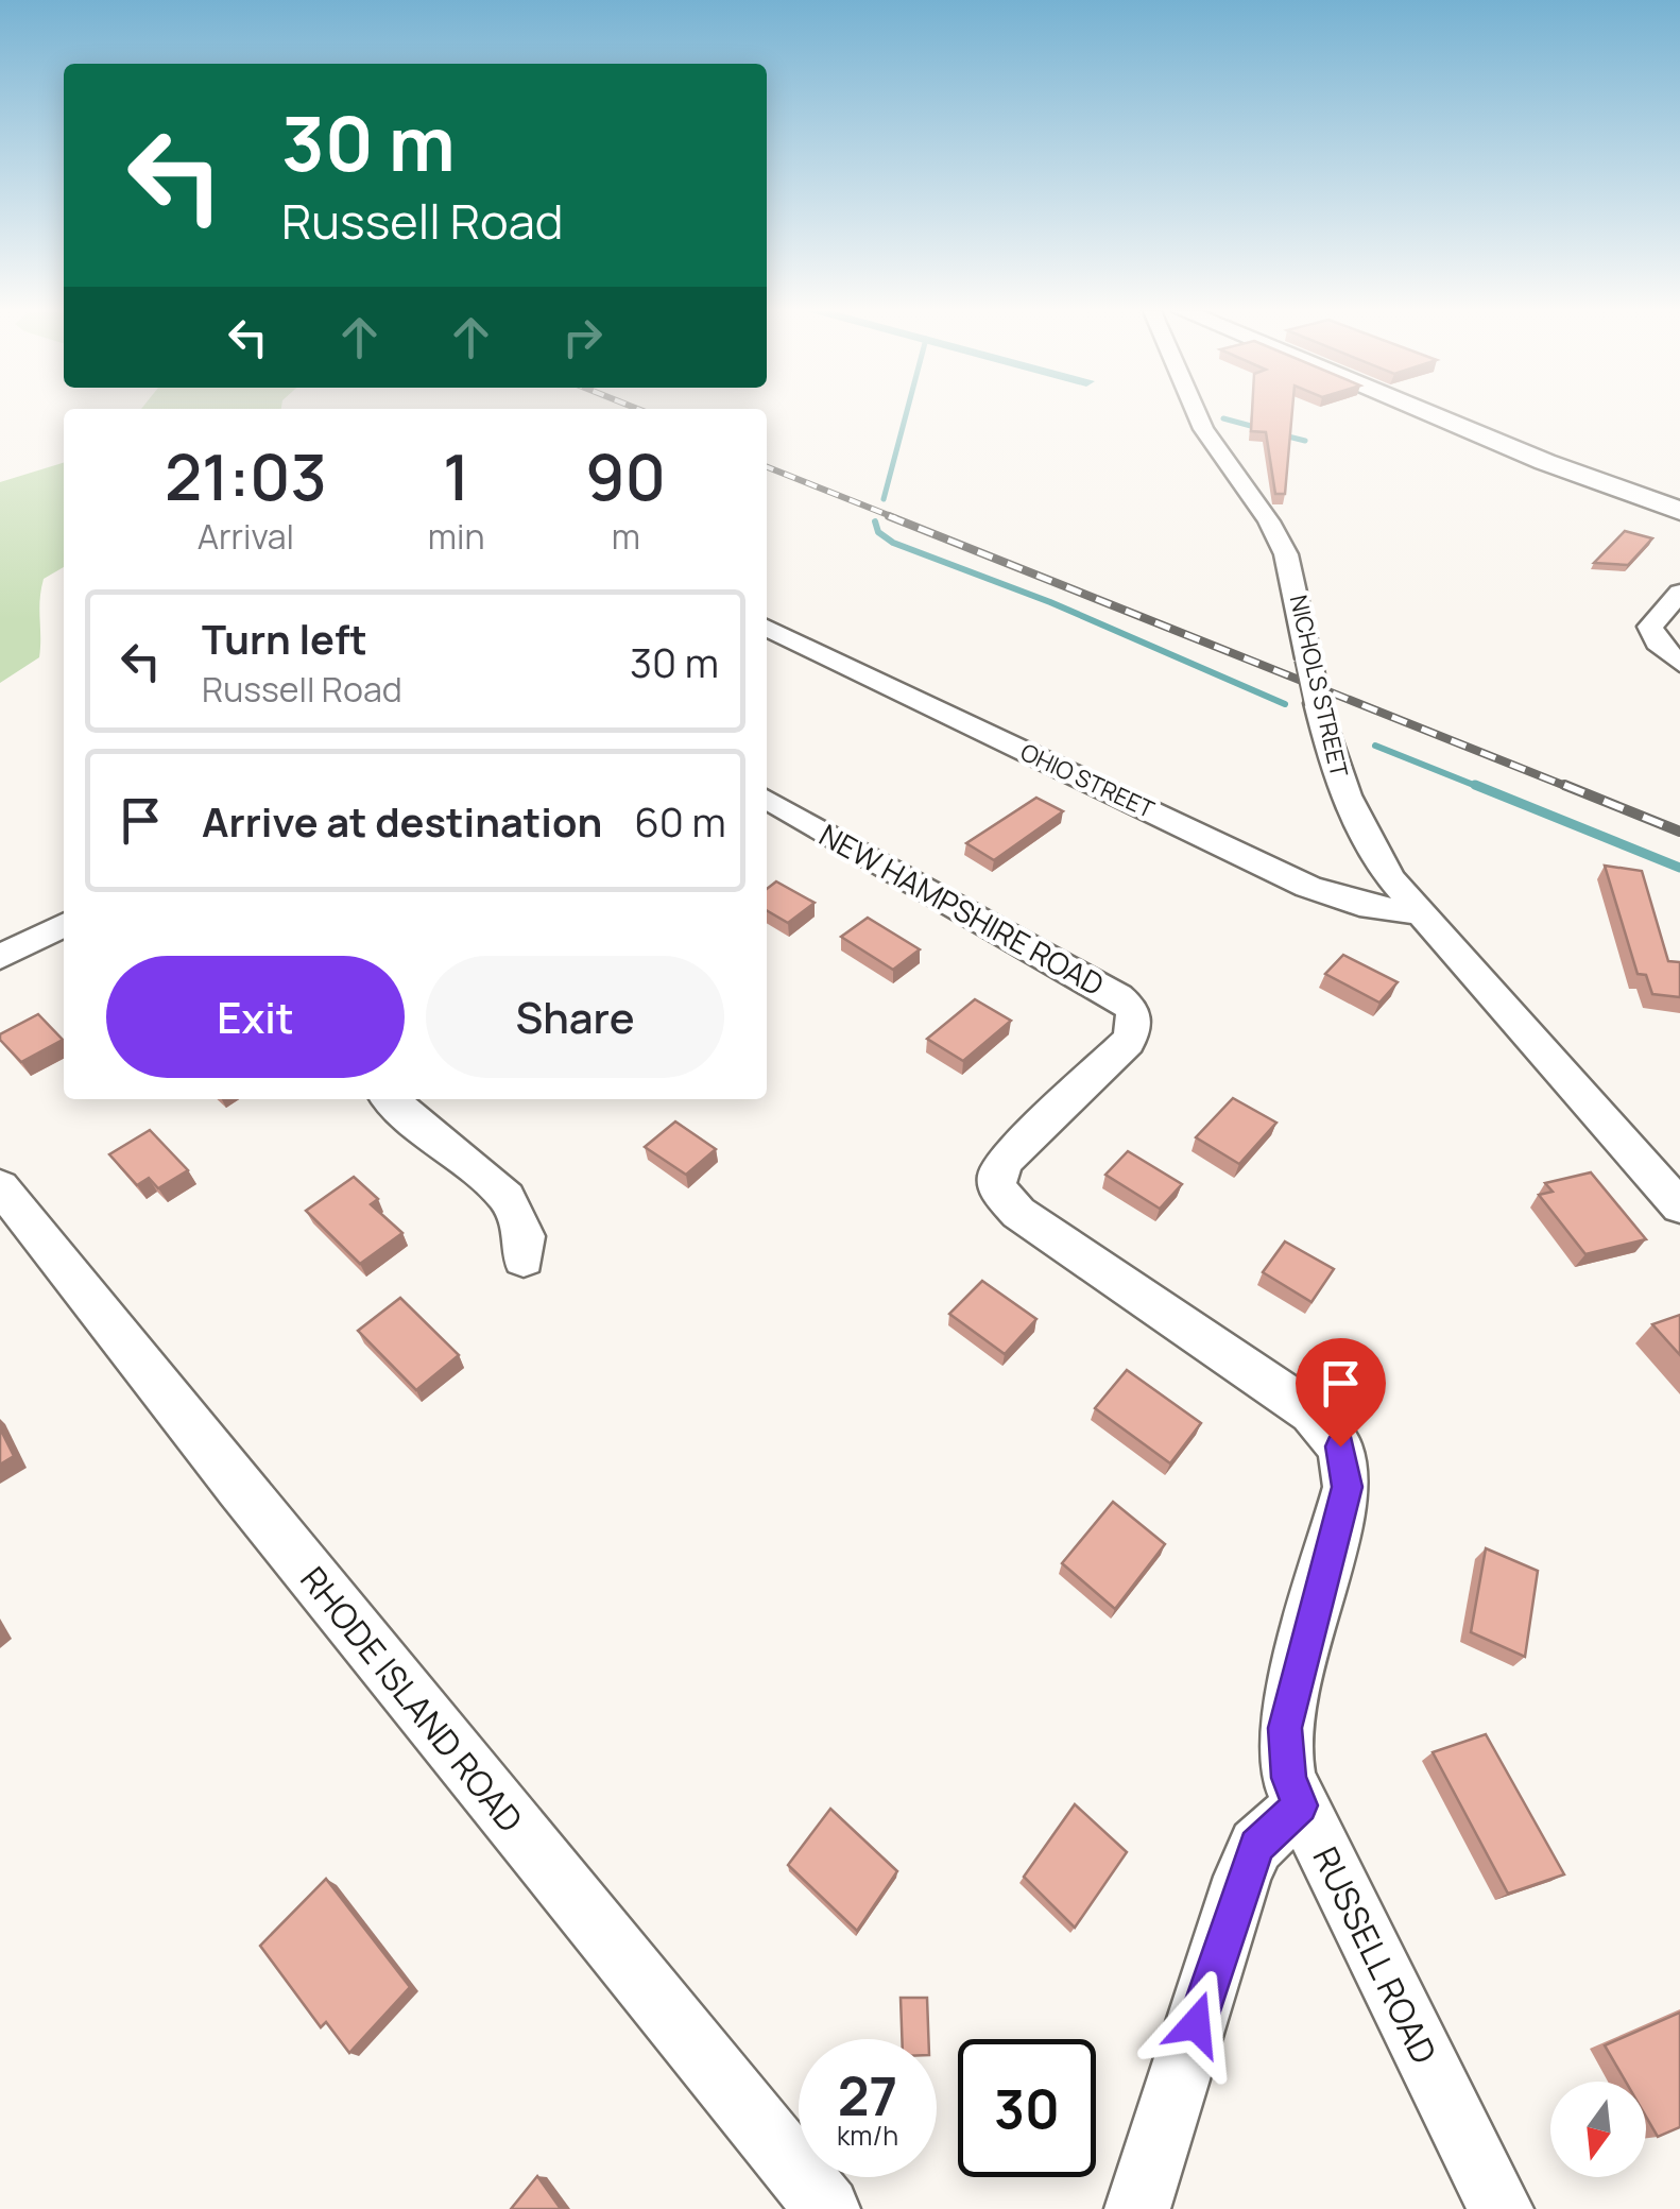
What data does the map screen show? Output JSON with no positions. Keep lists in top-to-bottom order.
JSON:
{
  "streets": {
    "street": [
      "NICHOLS STREET",
      "OHIO STREET",
      "NEW HAMPSHIRE ROAD",
      "RHODE ISLAND ROAD",
      "RUSSELL ROAD"
    ]
  },
  "crossings": [
    ["NICHOLS STREET", "OHIO STREET"],
    ["NEW HAMPSHIRE ROAD", "RUSSELL ROAD"]
  ],
  "north": "bottom",
  "page": {
    "turn": ["30 m", "Russell Road"],
    "eta": [
      "21:03",
      "Arrival",
      "1",
      "min",
      "90",
      "m"
    ],
    "list": [
      {
        "name": "Turn left",
        "note": "Russell Road",
        "value": "30 m"
      },
      {
        "name": "Arrive at destination",
        "value": "60 m"
      }
    ],
    "buttons": ["Exit", "Share"],
    "speed": "27 km/h",
    "limit": "30"
  }
}
